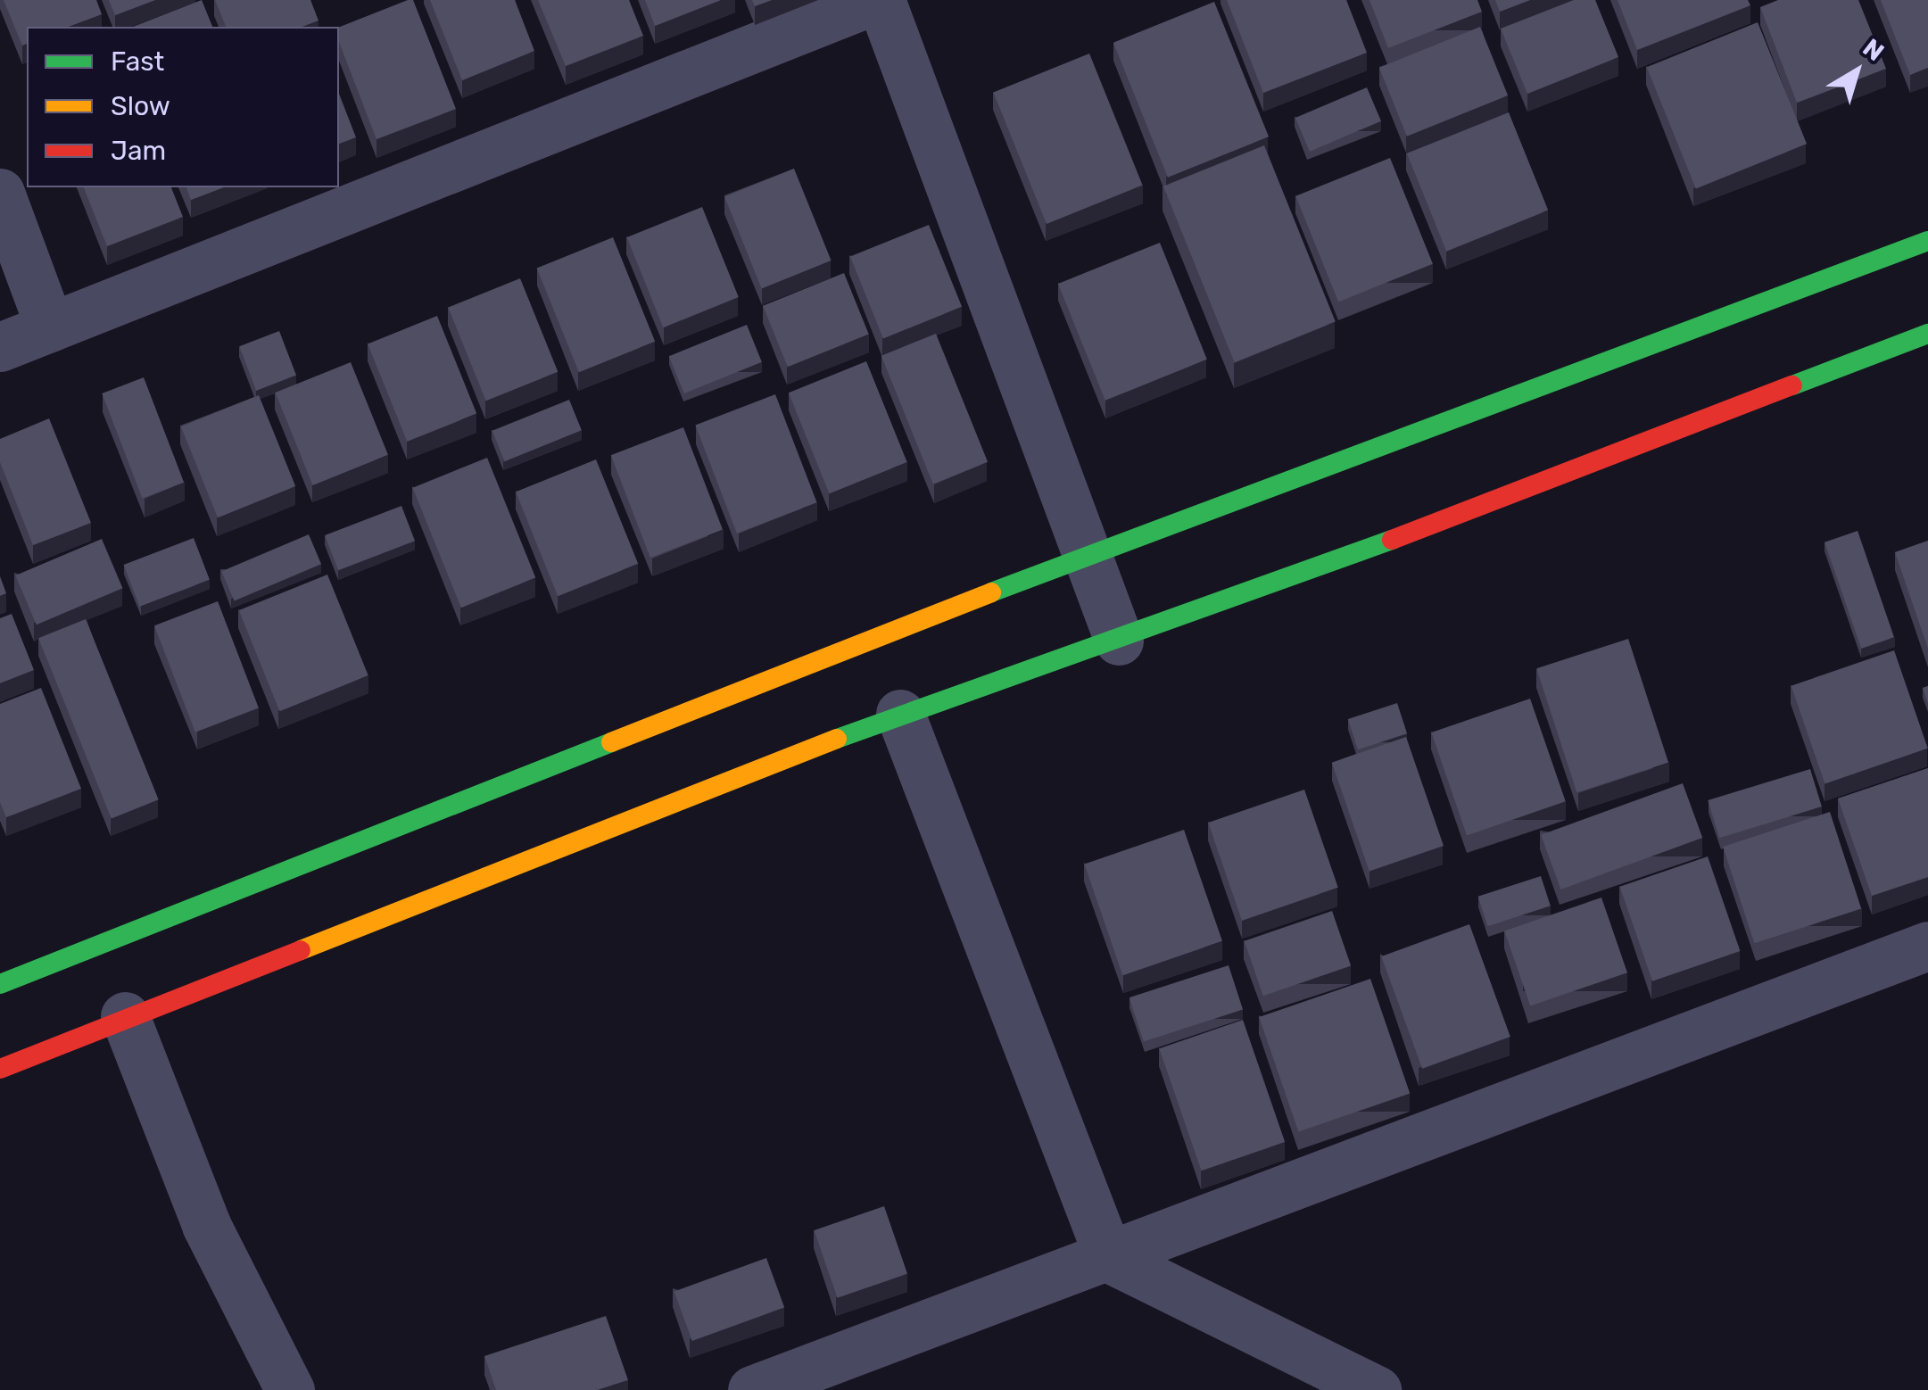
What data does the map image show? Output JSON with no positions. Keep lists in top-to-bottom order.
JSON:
{
  "legend": ["Fast", "Slow", "Jam"],
  "north": "top right"
}
